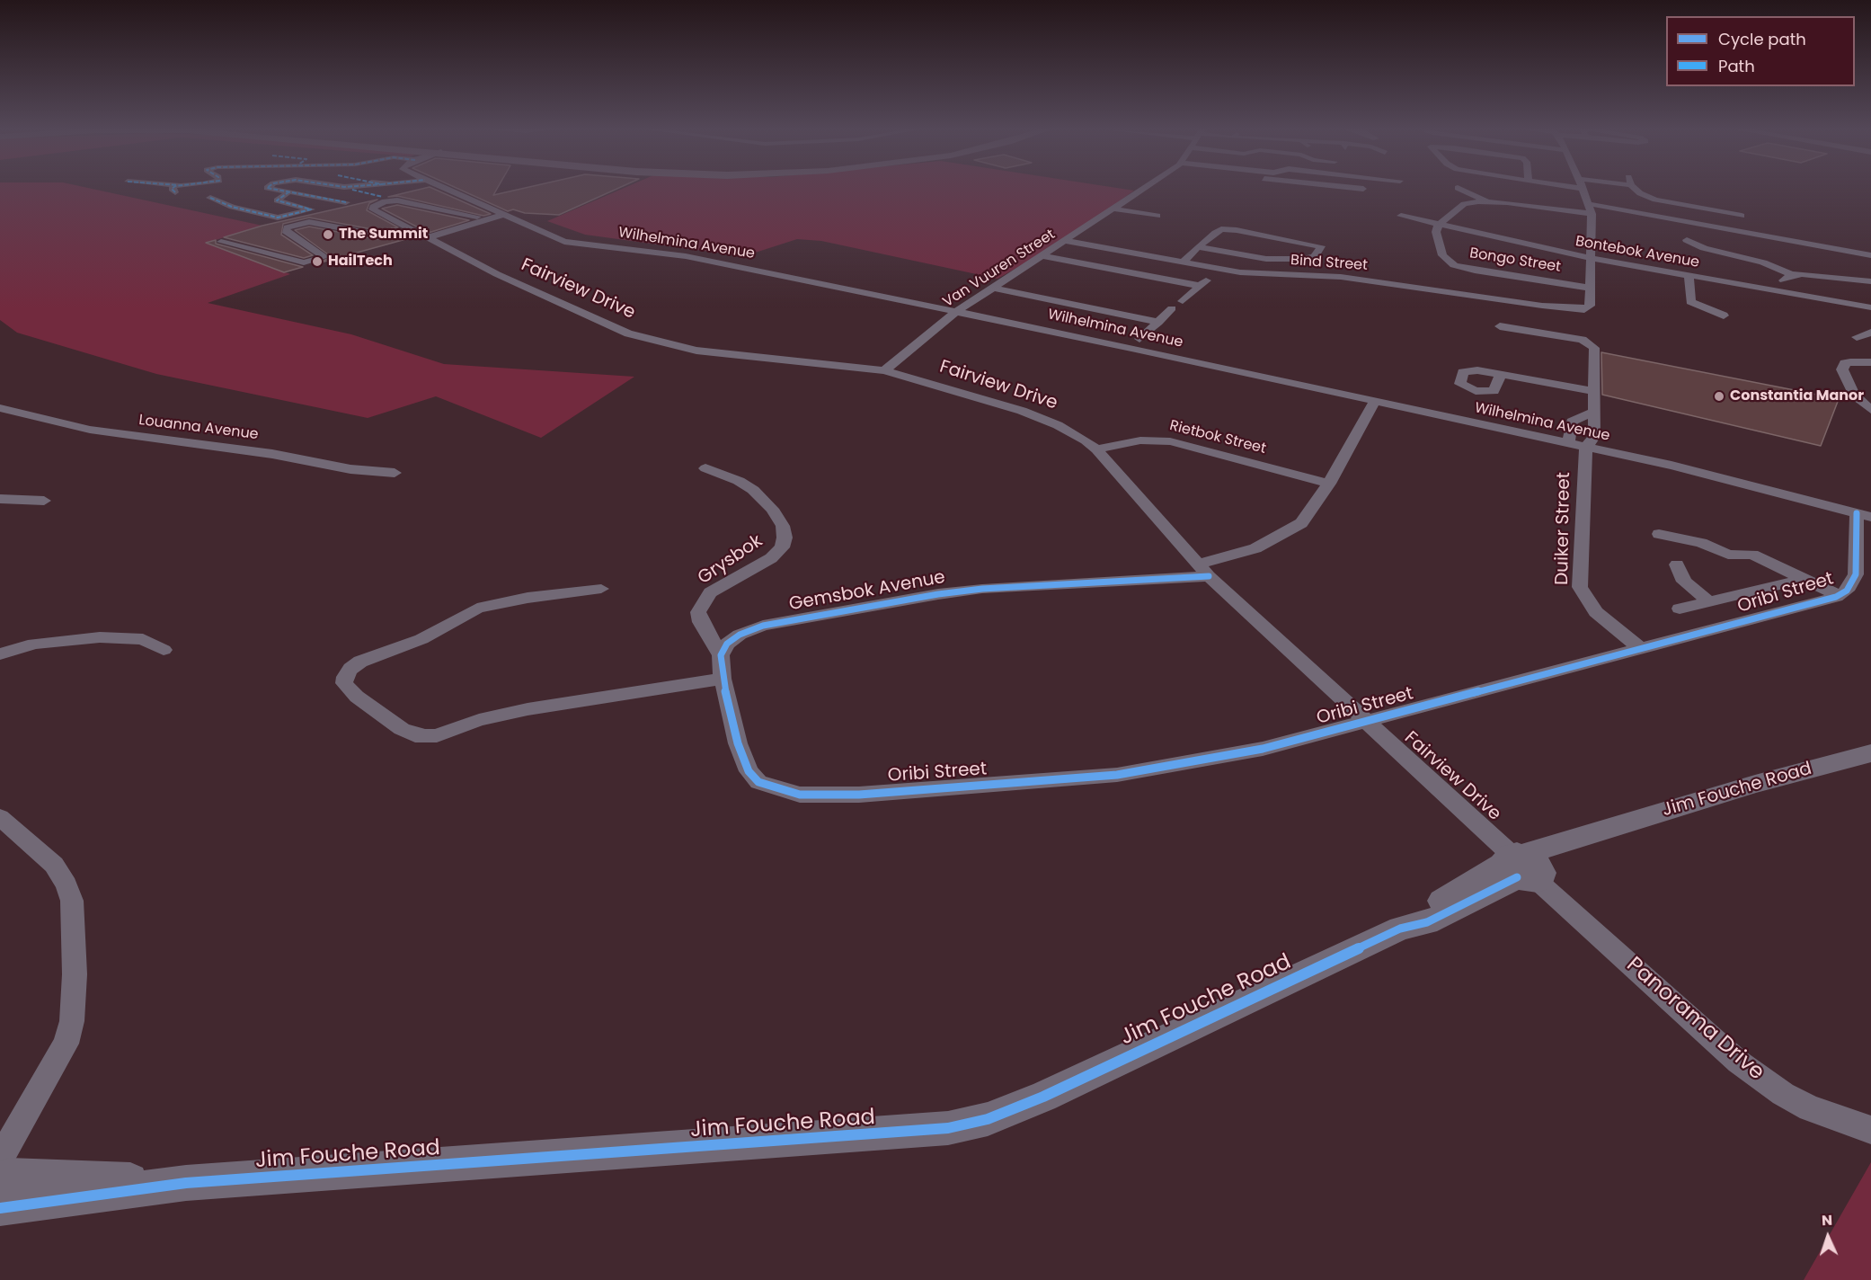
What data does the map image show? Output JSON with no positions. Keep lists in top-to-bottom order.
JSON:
{
  "streets": {
    "street": [
      "Wilhelmina Avenue",
      "Bontebok Avenue",
      "Bongo Street",
      "Bind Street",
      "Van Vuuren Street",
      "Fairview Drive",
      "Louanna Avenue",
      "Rietbok Street",
      "Duiker Street",
      "Grysbok",
      "Gemsbok Avenue",
      "Oribi Street",
      "Jim Fouche Road",
      "Panorama Drive"
    ]
  },
  "crossings": [
    ["Wilhelmina Avenue", "Van Vuuren Street"],
    ["Wilhelmina Avenue", "Duiker Street"],
    ["Wilhelmina Avenue", "Gemsbok Avenue"],
    ["Wilhelmina Avenue", "Oribi Street"],
    ["Bontebok Avenue", "Bongo Street"],
    ["Bongo Street", "Bind Street"],
    ["Bind Street", "Van Vuuren Street"],
    ["Van Vuuren Street", "Fairview Drive"],
    ["Fairview Drive", "Rietbok Street"],
    ["Fairview Drive", "Gemsbok Avenue"],
    ["Fairview Drive", "Oribi Street"],
    ["Fairview Drive", "Jim Fouche Road"],
    ["Fairview Drive", "Panorama Drive"],
    ["Rietbok Street", "Gemsbok Avenue"],
    ["Duiker Street", "Oribi Street"],
    ["Grysbok", "Gemsbok Avenue"],
    ["Jim Fouche Road", "Panorama Drive"]
  ],
  "places": ["The Summit", "HailTech", "Constantia Manor"],
  "legend": ["Cycle path", "Path"],
  "north": "top"
}
